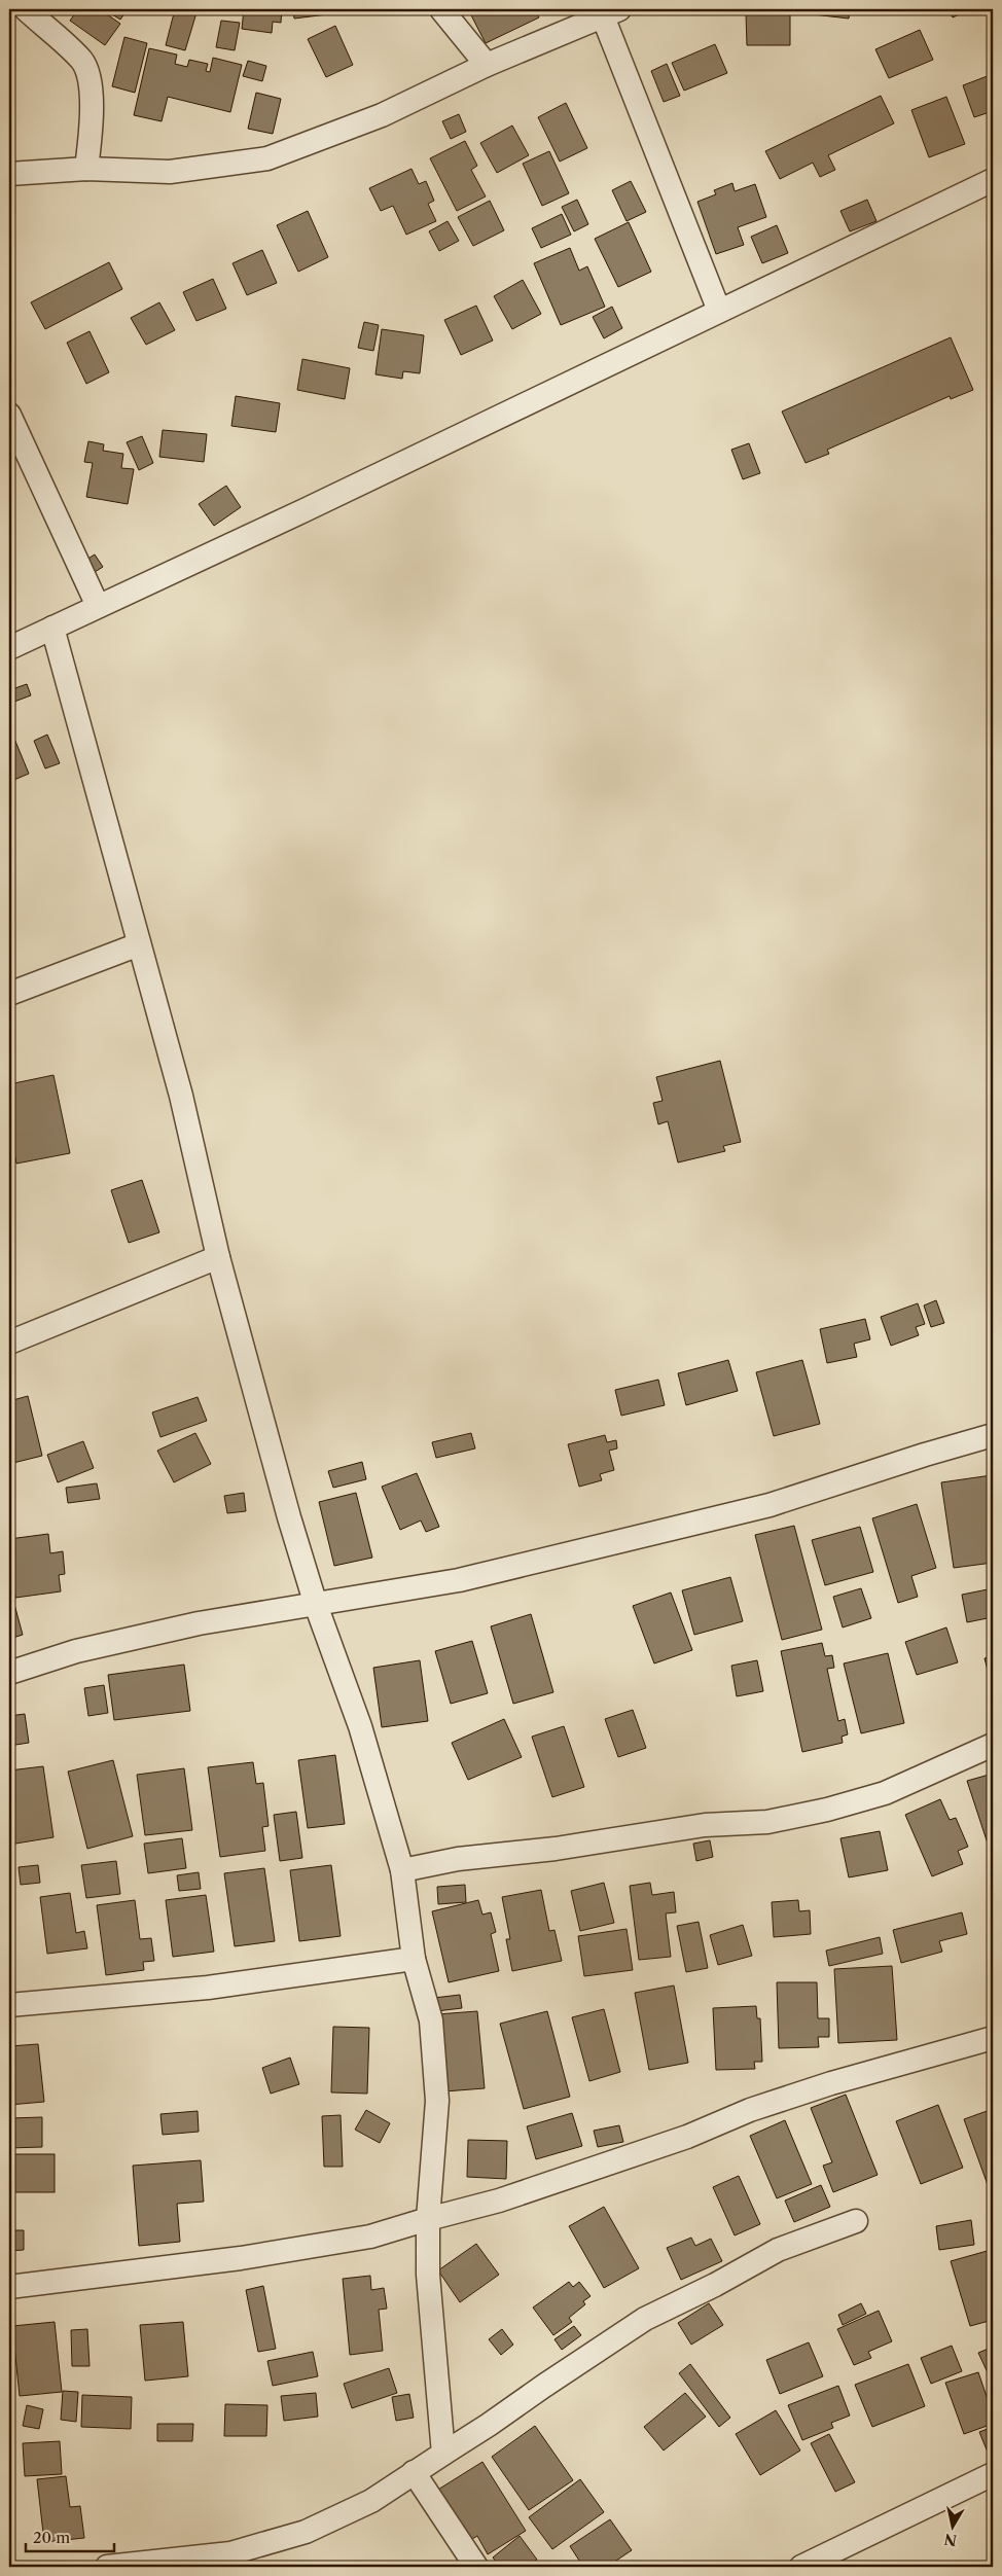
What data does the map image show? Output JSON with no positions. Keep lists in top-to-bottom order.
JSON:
{
  "scale_bar": "20 m",
  "north": "bottom"
}
